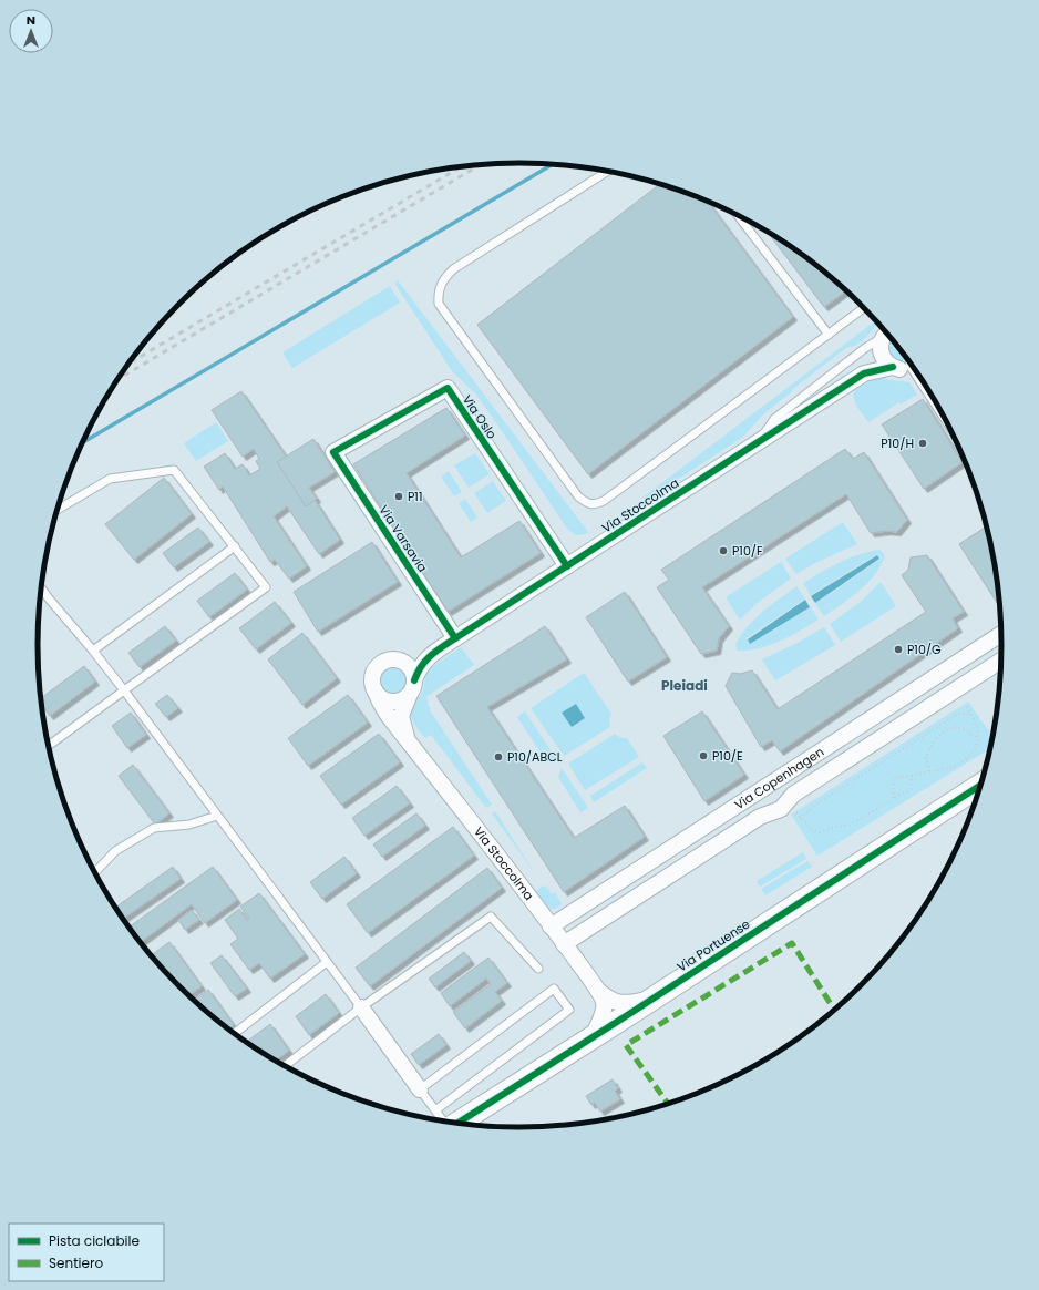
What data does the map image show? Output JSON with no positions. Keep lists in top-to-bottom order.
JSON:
{
  "streets": {
    "street": [
      "Via Oslo",
      "Via Stoccolma",
      "Via Varsavia",
      "Via Copenhagen",
      "Via Portuense"
    ]
  },
  "crossings": [
    ["Via Oslo", "Via Stoccolma"],
    ["Via Oslo", "Via Varsavia"],
    ["Via Stoccolma", "Via Varsavia"],
    ["Via Stoccolma", "Via Copenhagen"],
    ["Via Stoccolma", "Via Portuense"]
  ],
  "districts": ["Pleiadi"],
  "places": [
    "P10/H",
    "P11",
    "P10/F",
    "P10/G",
    "P10/E",
    "P10/ABCL"
  ],
  "legend": ["Pista ciclabile", "Sentiero"],
  "north": "top"
}
